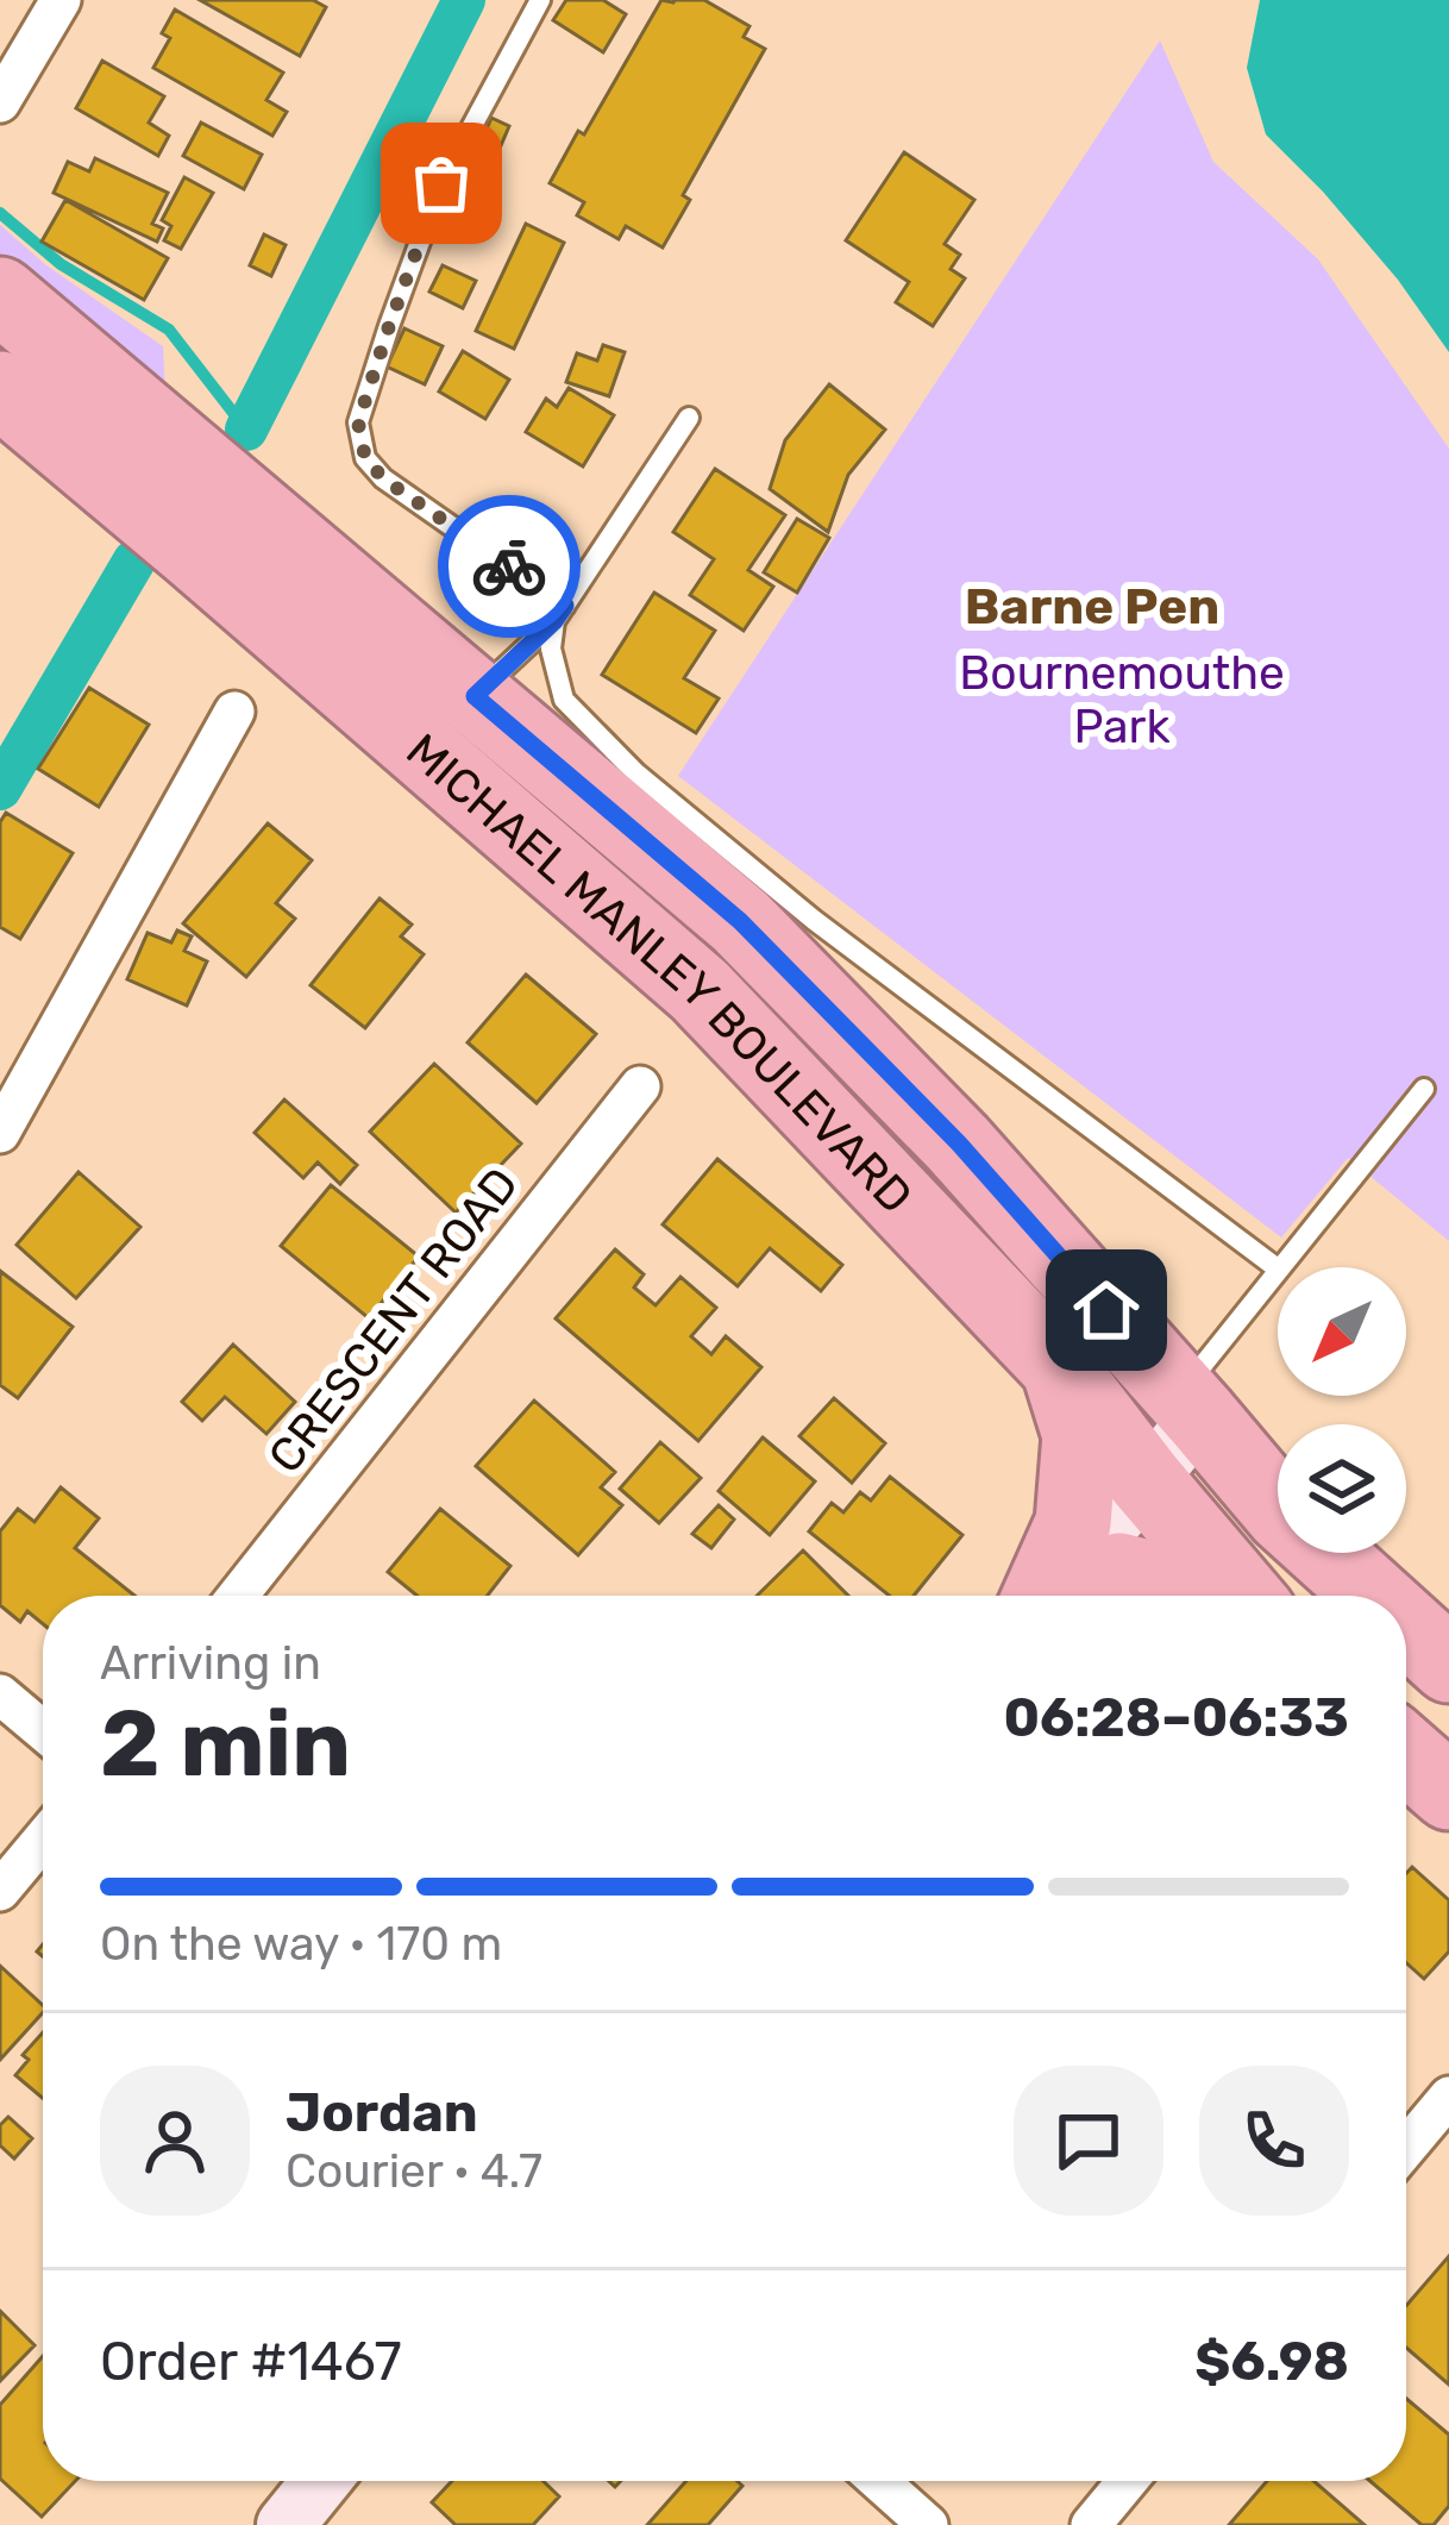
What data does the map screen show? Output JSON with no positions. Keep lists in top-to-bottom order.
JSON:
{
  "streets": {
    "highway": ["MICHAEL MANLEY BOULEVARD"],
    "street": ["CRESCENT ROAD"]
  },
  "districts": ["Barne Pen"],
  "parks": ["Bournemouthe Park"],
  "north": "bottom left",
  "page": {
    "heading": ["2 min", "Arriving in", "06:28–06:33"],
    "panel": [
      "Jordan",
      "Courier · 4.7",
      "Order #1467",
      "$6.98"
    ],
    "bar": "On the way · 170 m"
  }
}
